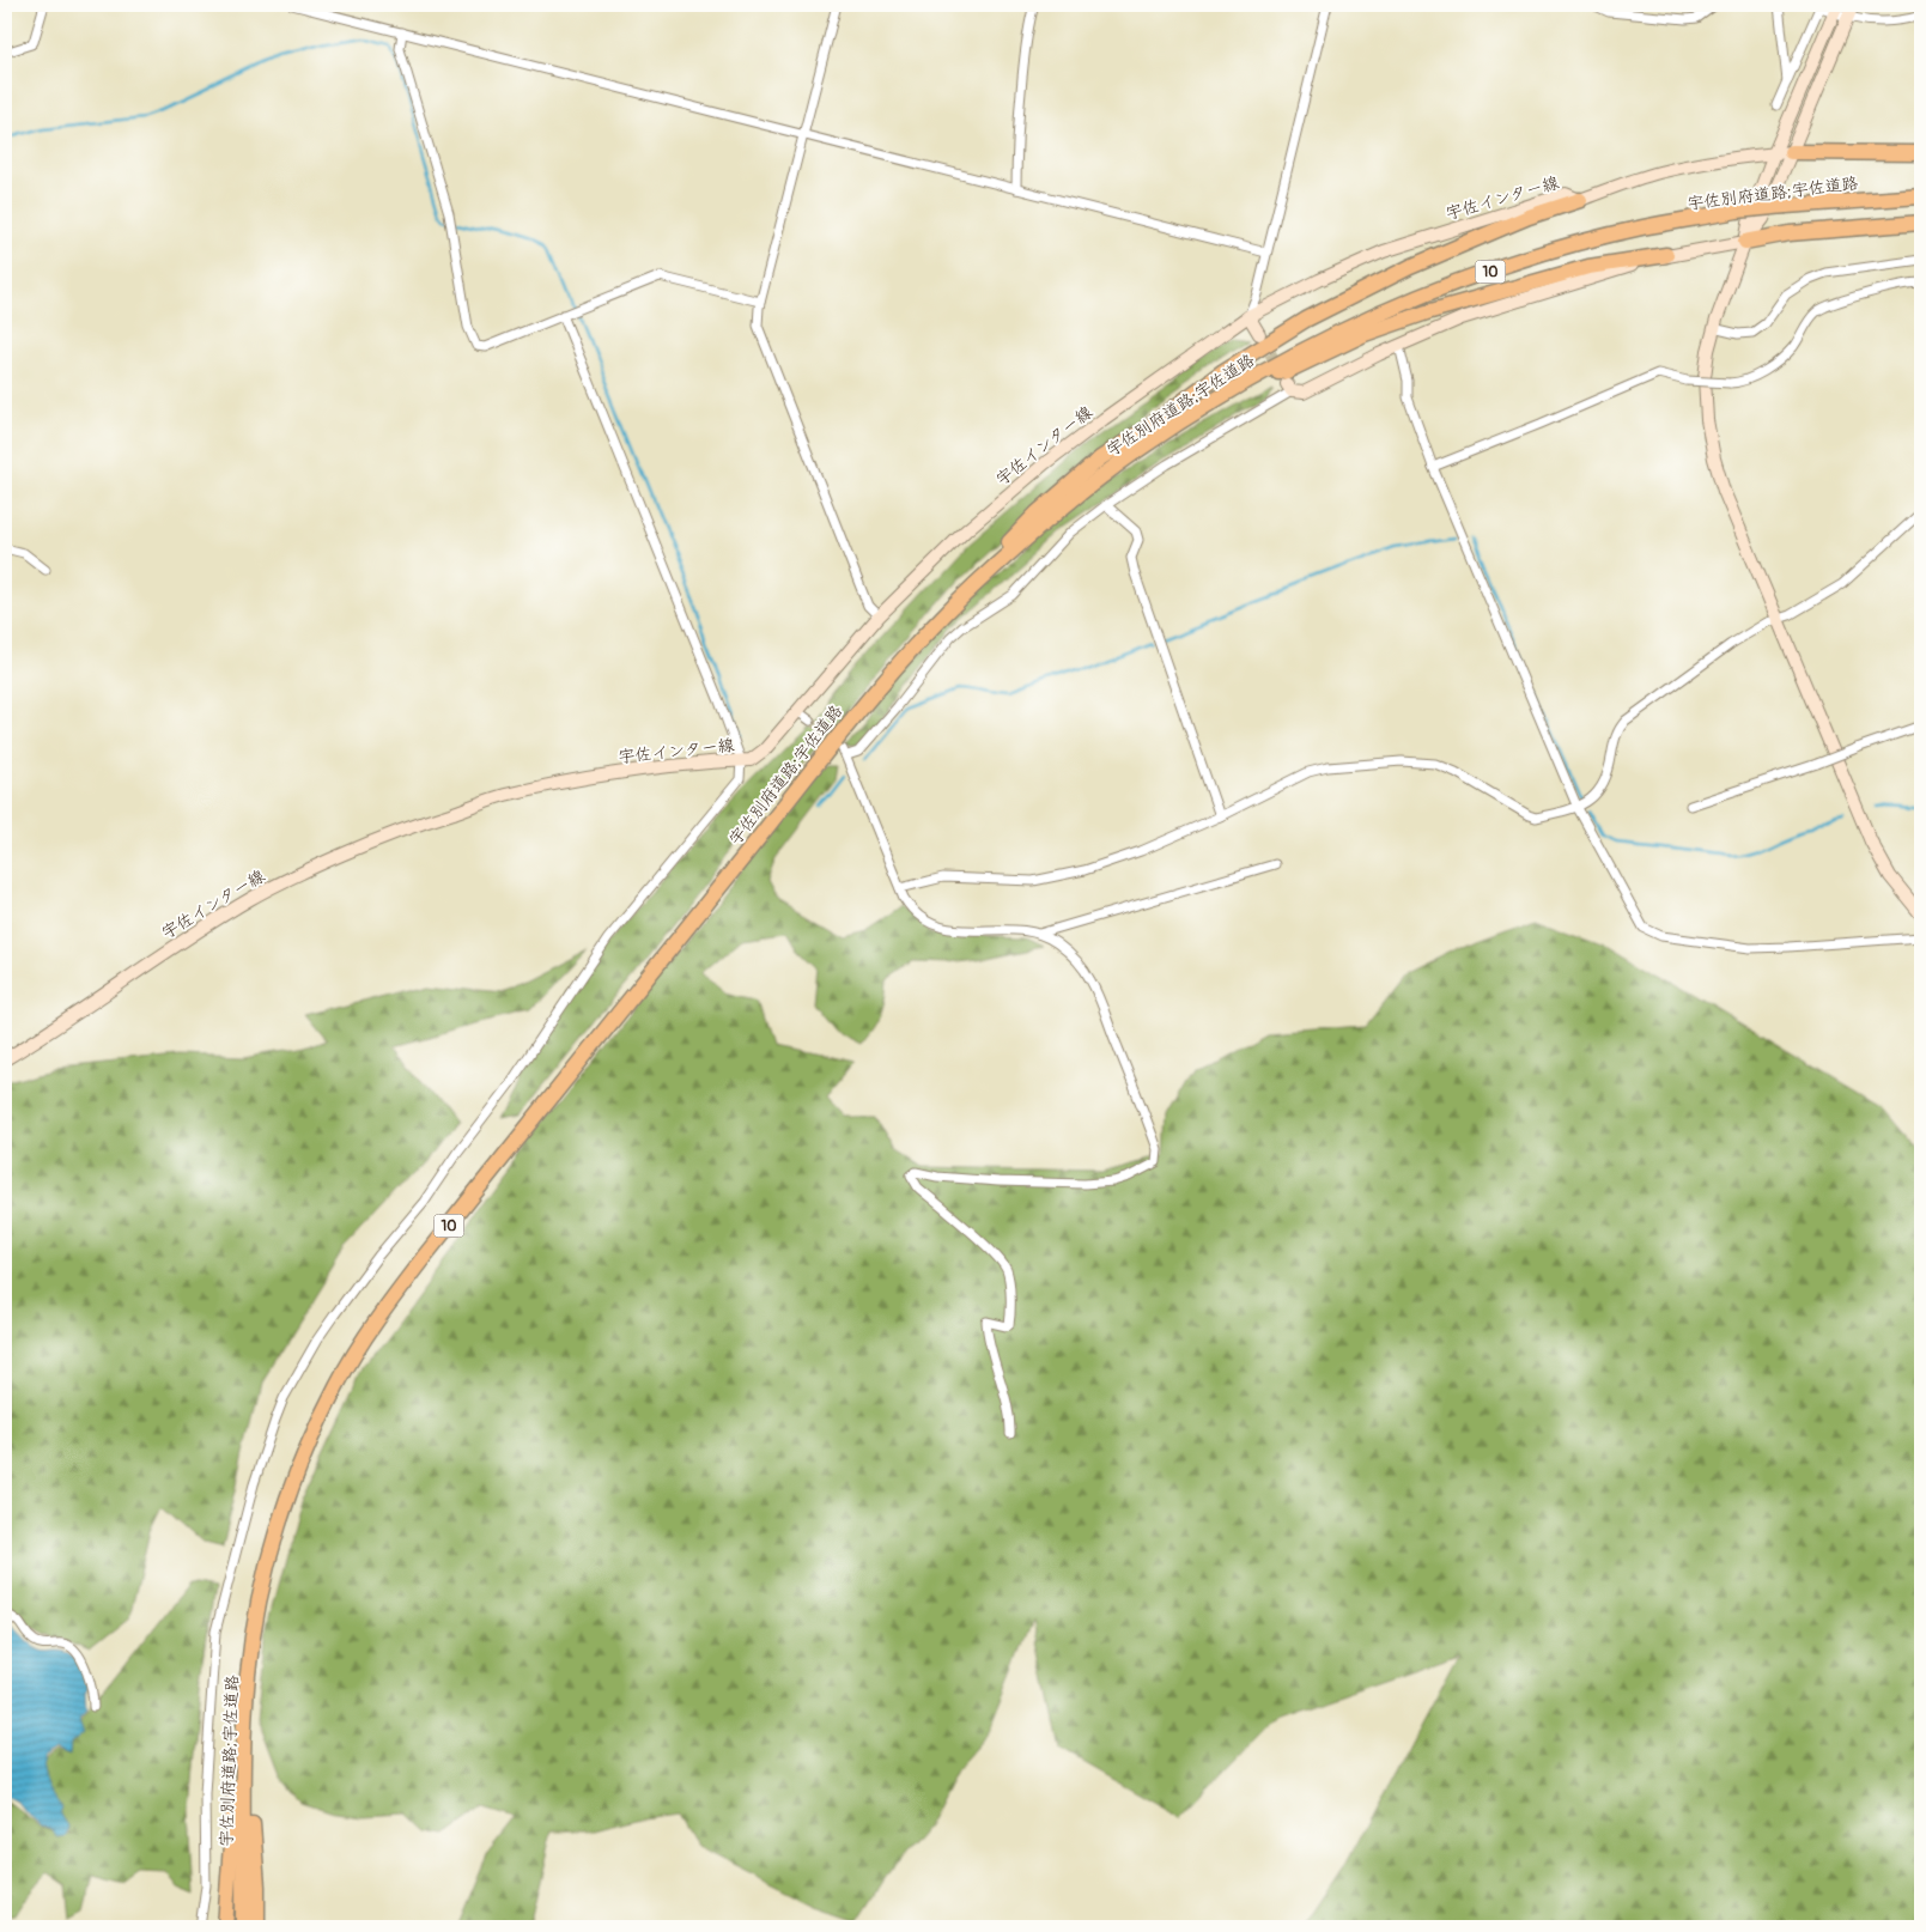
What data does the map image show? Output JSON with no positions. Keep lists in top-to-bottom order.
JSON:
{
  "streets": {
    "highway": ["宇佐別府道路;宇佐道路", "10"],
    "main road": ["宇佐インター線"]
  }
}
